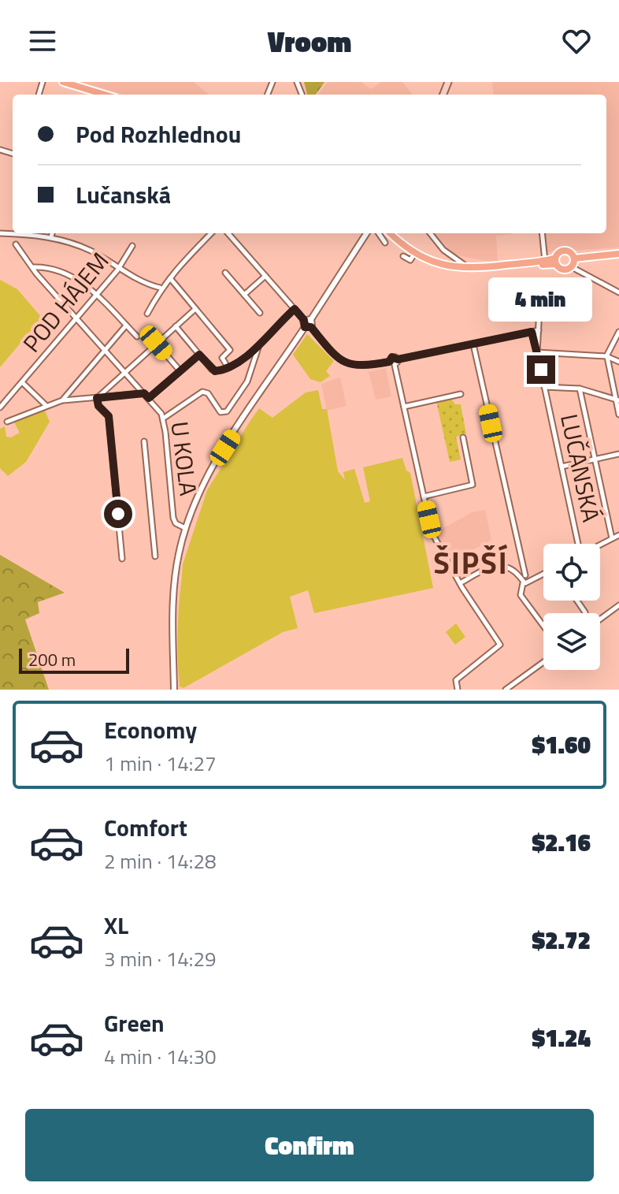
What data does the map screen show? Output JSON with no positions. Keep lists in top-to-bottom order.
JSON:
{
  "streets": {
    "street": ["POD HÁJEM", "U KOLA", "LUČANSKÁ"]
  },
  "crossings": [
    ["POD HÁJEM", "U KOLA"]
  ],
  "districts": ["ŠIPŠÍ"],
  "scale_bar": "200 m",
  "page": {
    "header": "Vroom",
    "banner": ["Pod Rozhlednou", "Lučanská"],
    "bubble": "4 min",
    "scale": "200 m",
    "list": [
      {
        "name": "Economy",
        "note": "1 min · 14:27",
        "value": "$1.60"
      },
      {
        "name": "Comfort",
        "note": "2 min · 14:28",
        "value": "$2.16"
      },
      {
        "name": "XL",
        "note": "3 min · 14:29",
        "value": "$2.72"
      },
      {
        "name": "Green",
        "note": "4 min · 14:30",
        "value": "$1.24"
      }
    ],
    "buttons": "Confirm"
  }
}
